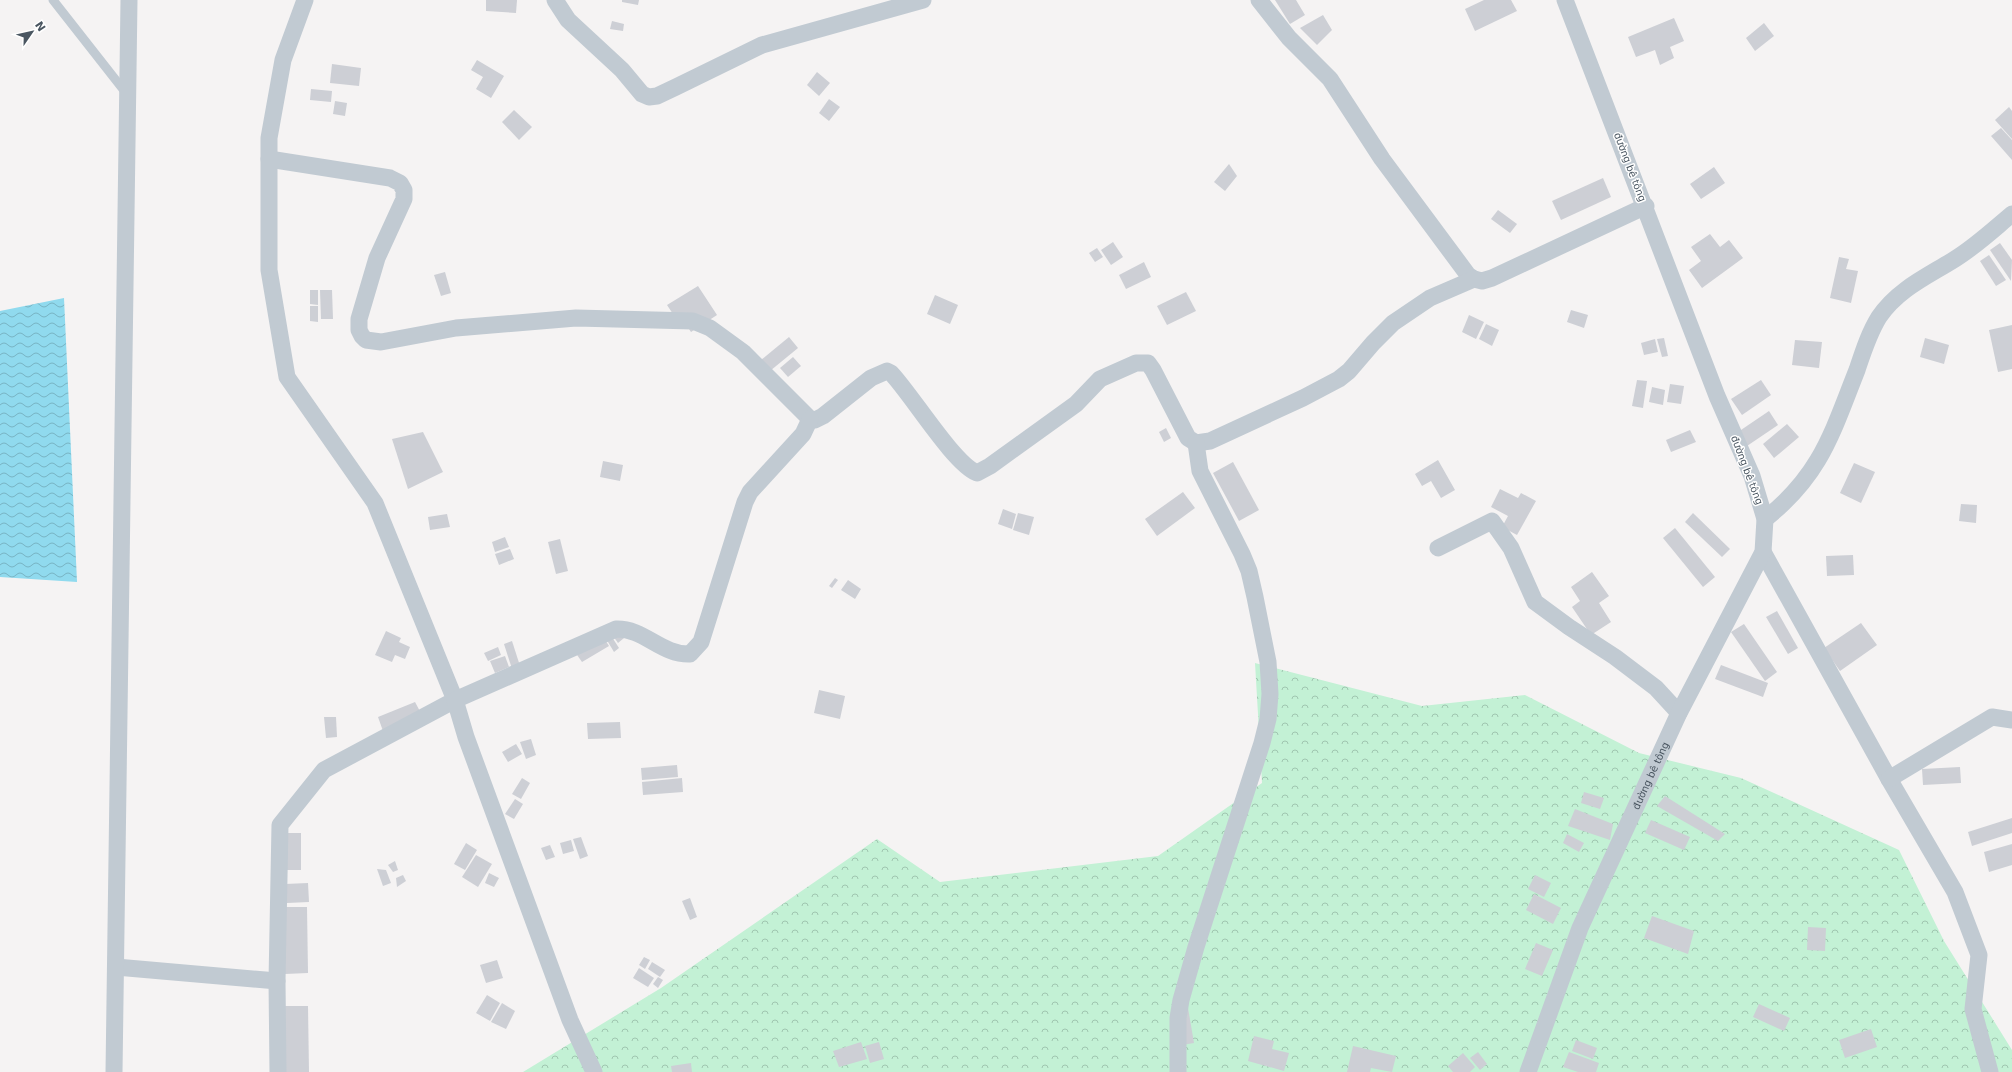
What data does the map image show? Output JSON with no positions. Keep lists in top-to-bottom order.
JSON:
{
  "streets": {
    "street": ["đường bê tông"]
  },
  "north": "top right"
}
